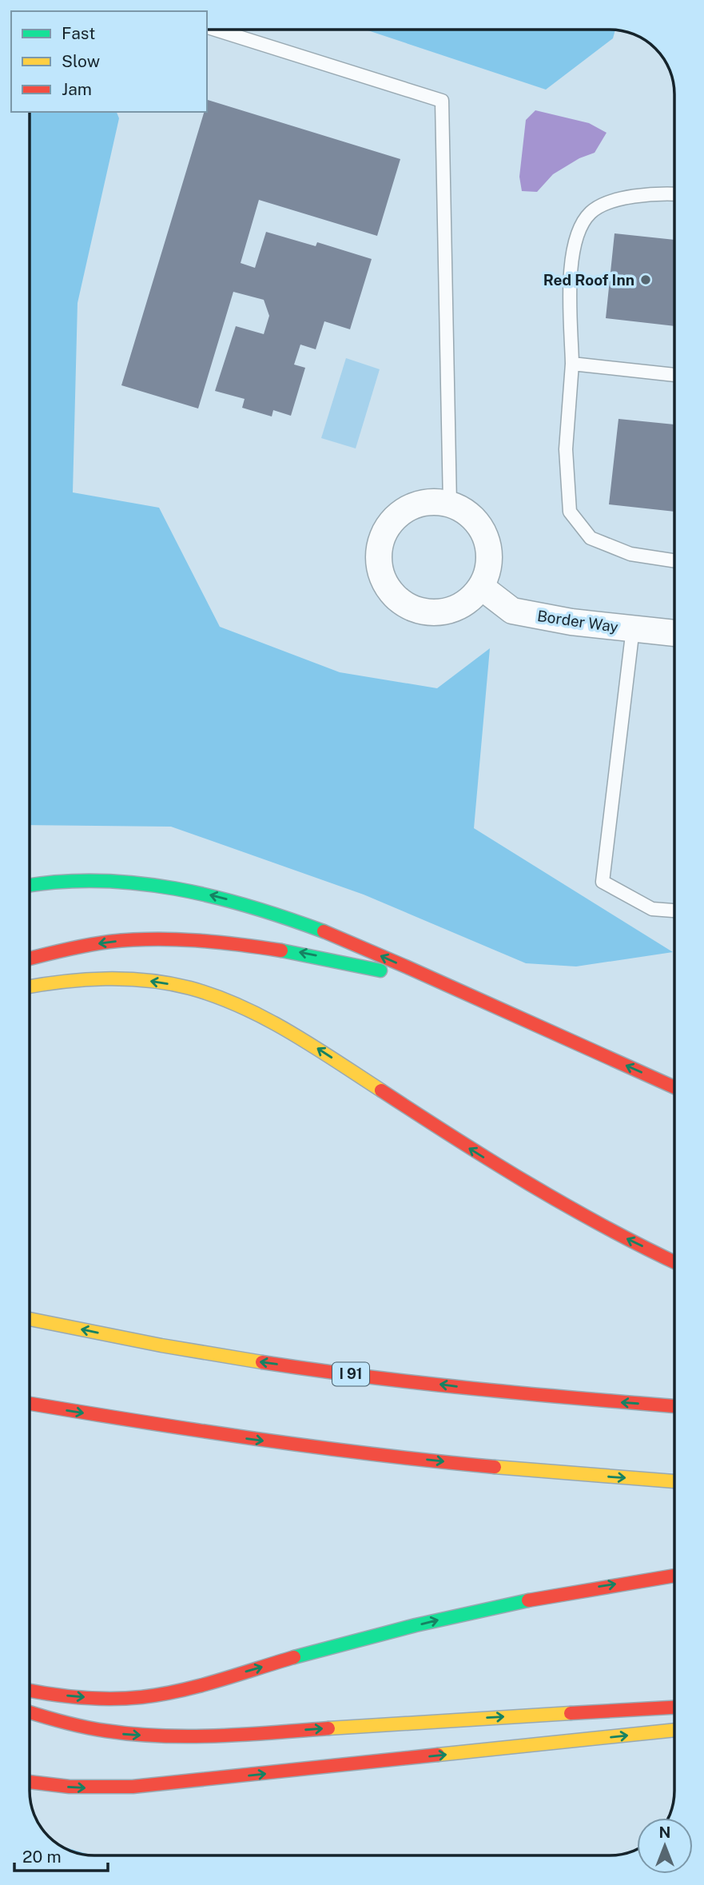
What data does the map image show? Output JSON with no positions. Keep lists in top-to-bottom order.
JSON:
{
  "streets": {
    "highway": ["I 91"],
    "street": ["Border Way"]
  },
  "places": ["Red Roof Inn"],
  "legend": ["Fast", "Slow", "Jam"],
  "scale_bar": "20 m",
  "north": "top"
}
